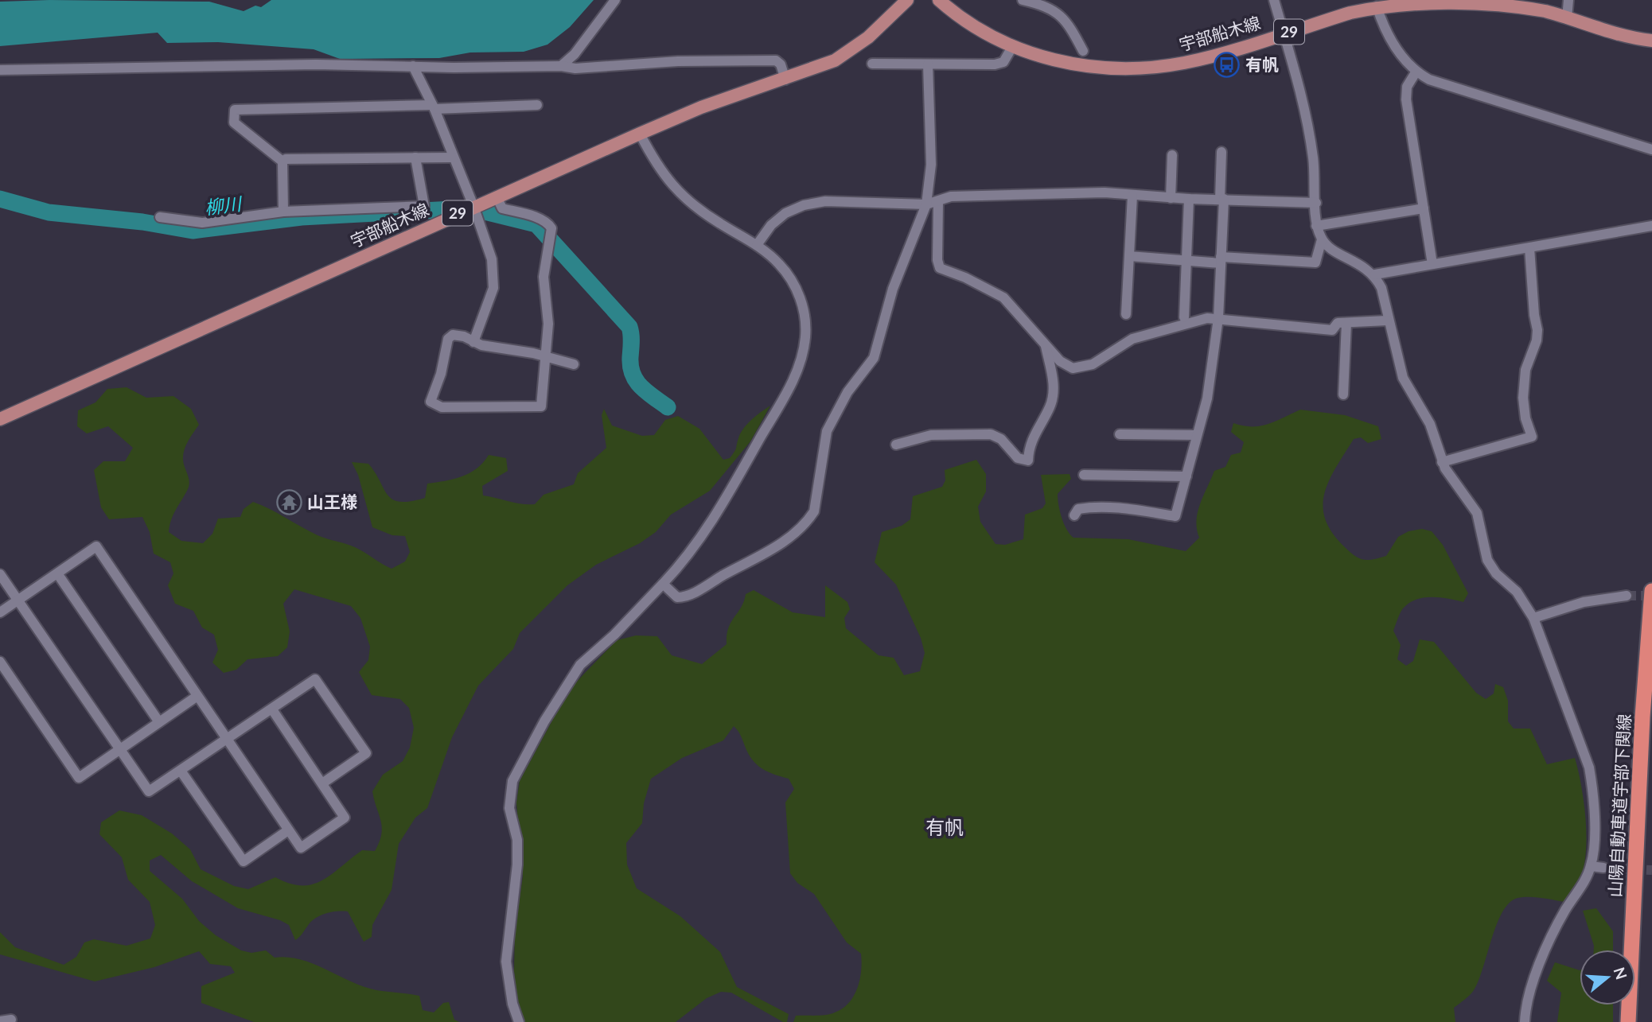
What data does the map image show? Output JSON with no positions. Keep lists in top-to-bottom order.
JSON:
{
  "streets": {
    "highway": ["山陽自動車道宇部下関線"],
    "main road": ["29", "宇部船木線"]
  },
  "districts": ["有帆"],
  "water": ["柳川"],
  "places": {
    "bus stop": ["有帆"],
    "temple": ["山王様"]
  },
  "north": "right"
}
